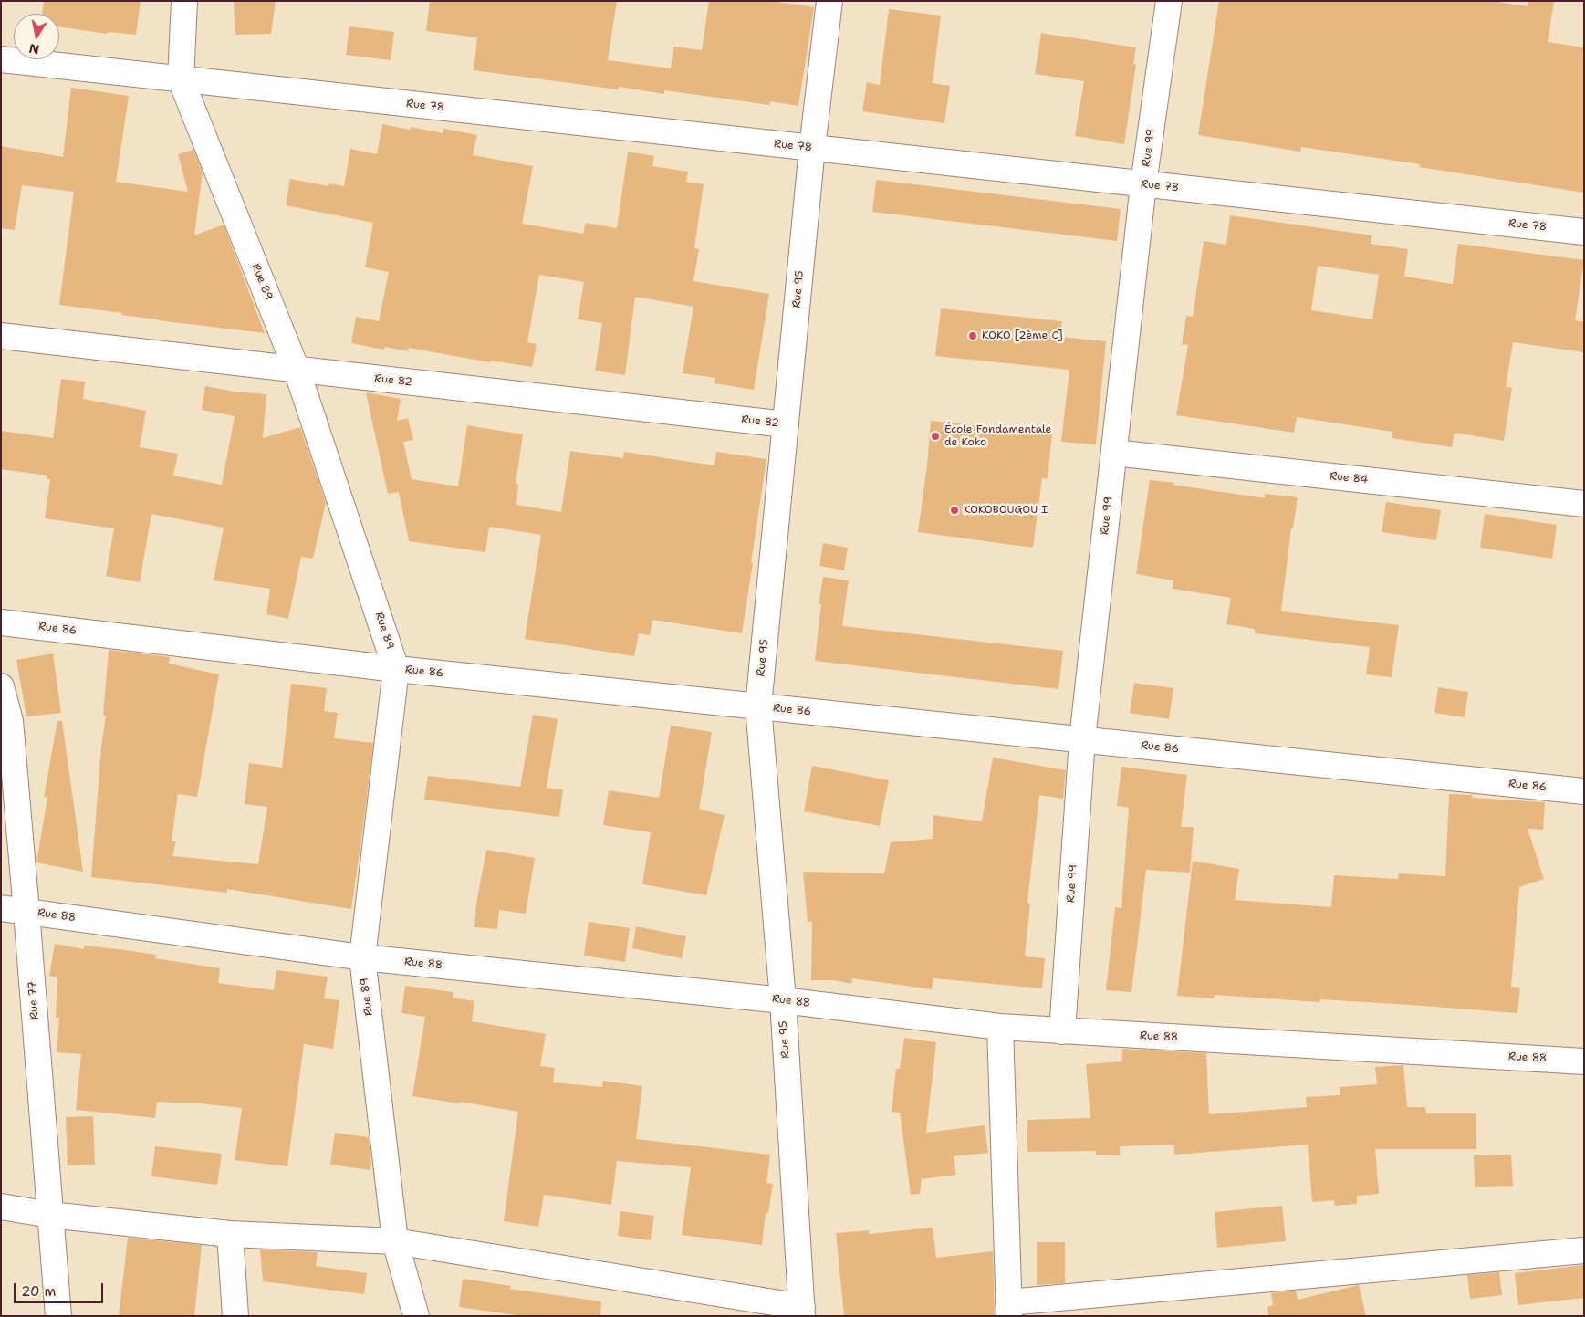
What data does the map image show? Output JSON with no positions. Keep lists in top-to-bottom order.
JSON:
{
  "streets": {
    "street": [
      "Rue 78",
      "Rue 99",
      "Rue 89",
      "Rue 95",
      "Rue 82",
      "Rue 84",
      "Rue 86",
      "Rue 88",
      "Rue 77"
    ]
  },
  "crossings": [
    ["Rue 78", "Rue 99"],
    ["Rue 78", "Rue 89"],
    ["Rue 78", "Rue 95"],
    ["Rue 99", "Rue 84"],
    ["Rue 99", "Rue 86"],
    ["Rue 99", "Rue 88"],
    ["Rue 89", "Rue 82"],
    ["Rue 89", "Rue 86"],
    ["Rue 89", "Rue 88"],
    ["Rue 95", "Rue 82"],
    ["Rue 95", "Rue 86"],
    ["Rue 95", "Rue 88"],
    ["Rue 88", "Rue 77"]
  ],
  "places": ["KOKO [2ème C]", "École Fondamentale de Koko", "KOKOBOUGOU I"],
  "scale_bar": "20 m",
  "north": "bottom"
}
